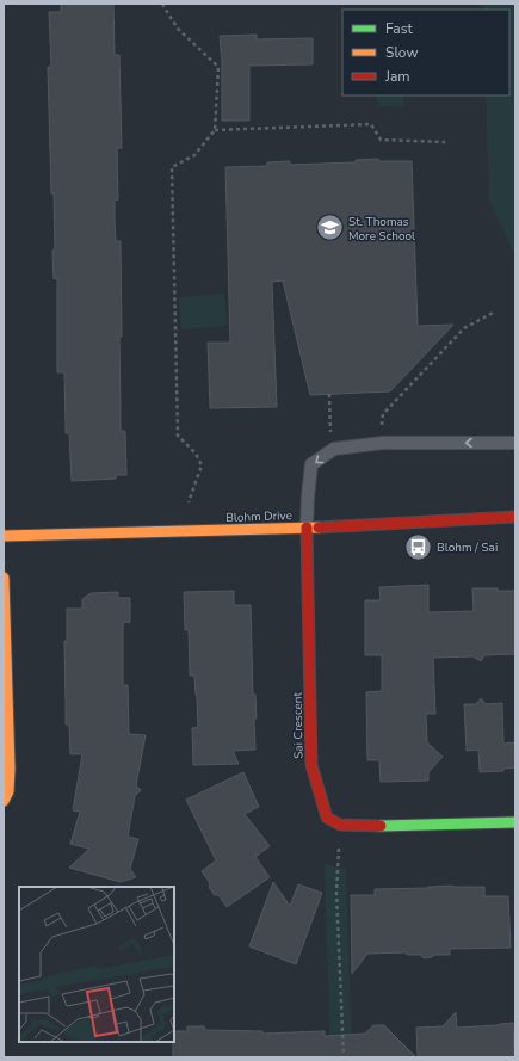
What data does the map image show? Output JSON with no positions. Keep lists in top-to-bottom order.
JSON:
{
  "streets": {
    "street": ["Blohm Drive", "Sai Crescent"]
  },
  "crossings": [
    ["Blohm Drive", "Sai Crescent"]
  ],
  "places": {
    "school or university": ["St. Thomas More School"],
    "bus stop": ["Blohm / Sai"]
  },
  "legend": ["Fast", "Slow", "Jam"]
}
